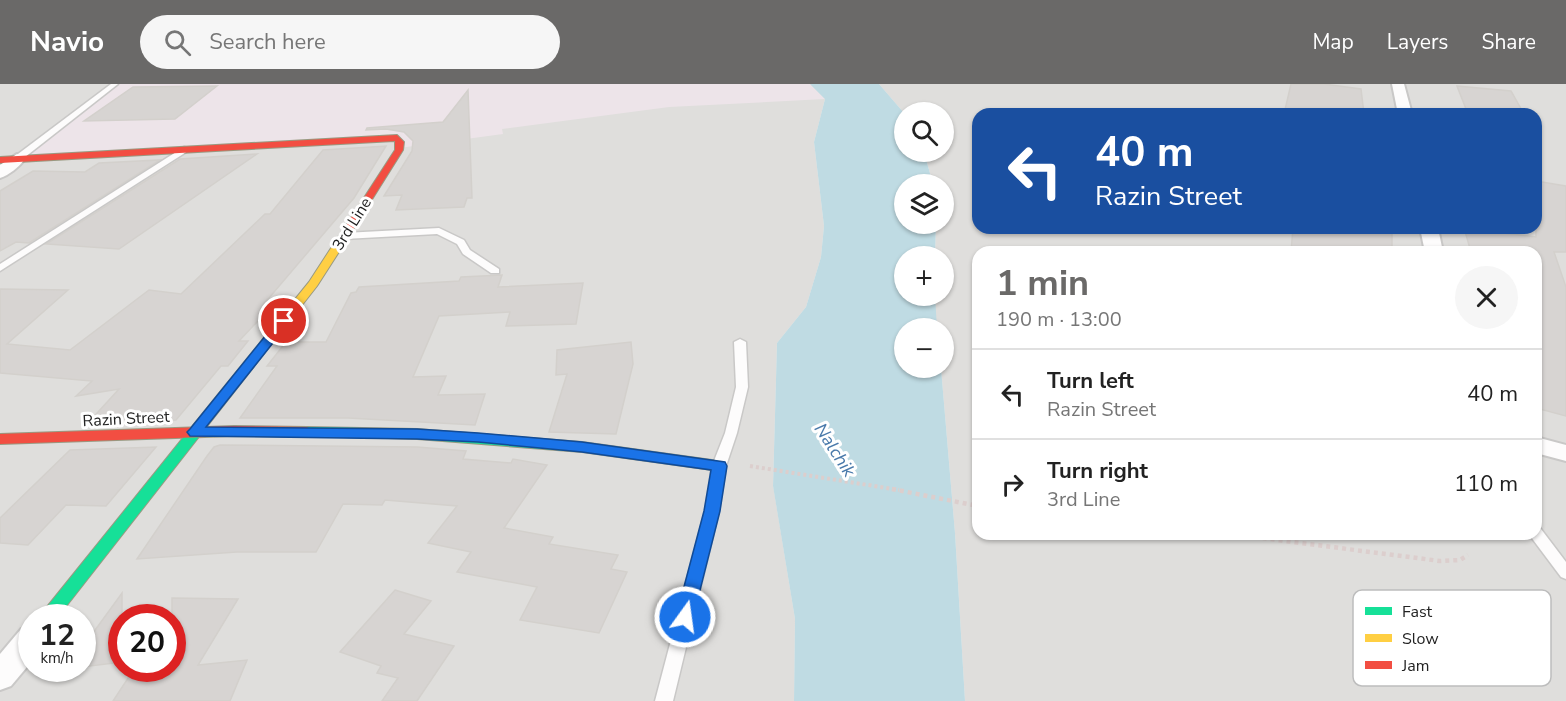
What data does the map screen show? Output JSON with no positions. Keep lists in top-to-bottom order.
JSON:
{
  "streets": {
    "street": ["3rd Line", "Razin Street"]
  },
  "crossings": [
    ["3rd Line", "Razin Street"]
  ],
  "water": ["Nalchik"],
  "legend": ["Fast", "Slow", "Jam"],
  "page": {
    "header": "Navio",
    "search": "Search here",
    "nav": ["Map", "Layers", "Share"],
    "map_buttons": ["+", "−"],
    "turn": ["40 m", "Razin Street"],
    "heading": ["1 min", "190 m · 13:00"],
    "list": [
      {
        "name": "Turn left",
        "note": "Razin Street",
        "value": "40 m"
      },
      {
        "name": "Turn right",
        "note": "3rd Line",
        "value": "110 m"
      }
    ],
    "speed": "12 km/h",
    "limit": "20"
  }
}
